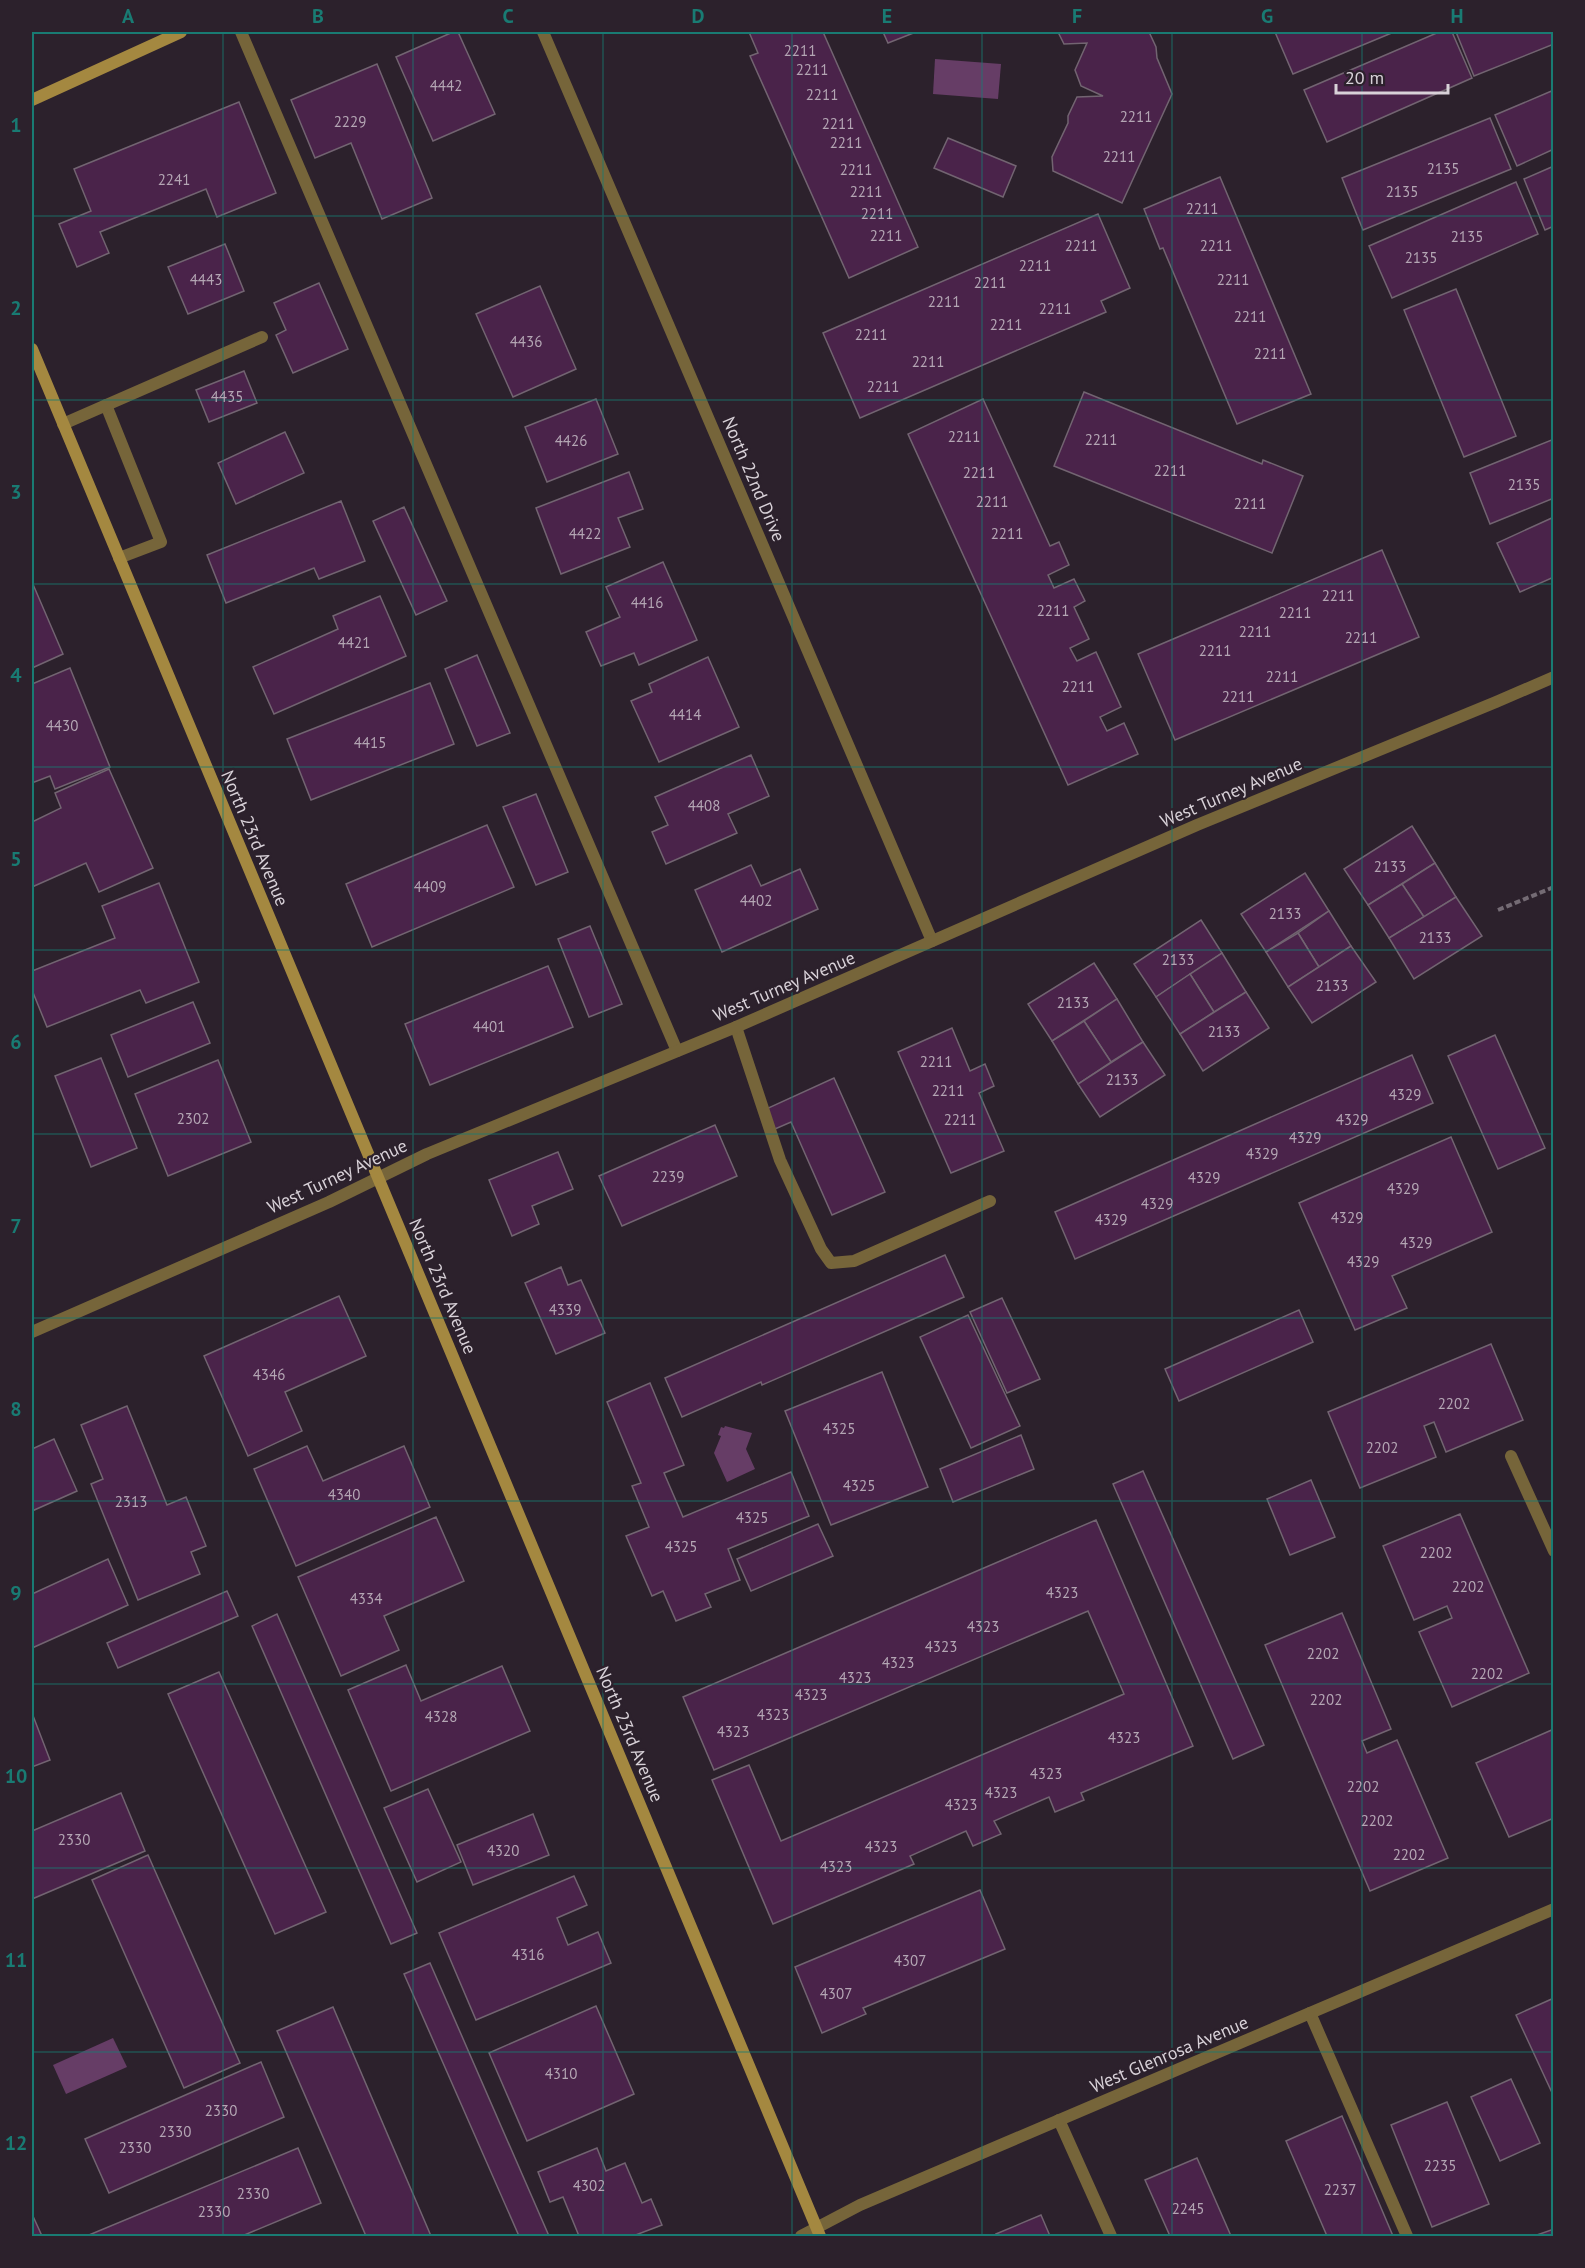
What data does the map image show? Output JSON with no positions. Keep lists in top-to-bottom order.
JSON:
{
  "streets": {
    "street": [
      "North 22nd Drive",
      "West Turney Avenue",
      "North 23rd Avenue",
      "West Glenrosa Avenue"
    ]
  },
  "crossings": [
    ["North 22nd Drive", "West Turney Avenue"],
    ["West Turney Avenue", "North 23rd Avenue"],
    ["North 23rd Avenue", "West Glenrosa Avenue"]
  ],
  "house_numbers": [
    "2211",
    "2211",
    "4442",
    "2211",
    "2211",
    "2229",
    "2211",
    "2211",
    "2211",
    "2135",
    "2211",
    "2241",
    "2211",
    "2135",
    "2211",
    "2211",
    "2211",
    "2135",
    "2211",
    "2211",
    "2135",
    "2211",
    "4443",
    "2211",
    "2211",
    "2211",
    "2211",
    "2211",
    "2211",
    "2211",
    "4436",
    "2211",
    "2211",
    "2211",
    "4435",
    "2211",
    "2211",
    "4426",
    "2211",
    "2211",
    "2135",
    "2211",
    "2211",
    "4422",
    "2211",
    "2211",
    "4416",
    "2211",
    "2211",
    "2211",
    "2211",
    "4421",
    "2211",
    "2211",
    "2211",
    "2211",
    "4414",
    "4430",
    "4415",
    "4408",
    "2133",
    "4409",
    "4402",
    "2133",
    "2133",
    "2133",
    "2133",
    "2133",
    "4401",
    "2133",
    "2211",
    "2133",
    "2211",
    "4329",
    "2302",
    "2211",
    "4329",
    "4329",
    "4329",
    "2239",
    "4329",
    "4329",
    "4329",
    "4329",
    "4329",
    "4329",
    "4329",
    "4339",
    "4346",
    "2202",
    "4325",
    "2202",
    "4325",
    "4340",
    "2313",
    "4325",
    "4325",
    "2202",
    "2202",
    "4323",
    "4334",
    "4323",
    "4323",
    "2202",
    "4323",
    "2202",
    "4323",
    "4323",
    "2202",
    "4323",
    "4328",
    "4323",
    "4323",
    "4323",
    "2202",
    "4323",
    "4323",
    "2202",
    "2330",
    "4323",
    "4320",
    "2202",
    "4323",
    "4316",
    "4307",
    "4307",
    "4310",
    "2330",
    "2330",
    "2330",
    "2235",
    "4302",
    "2237",
    "2330",
    "2245",
    "2330"
  ],
  "scale_bar": "20 m",
  "grid": {
    "columns": [
      "A",
      "B",
      "C",
      "D",
      "E",
      "F",
      "G",
      "H"
    ],
    "rows": [
      "1",
      "2",
      "3",
      "4",
      "5",
      "6",
      "7",
      "8",
      "9",
      "10",
      "11",
      "12"
    ]
  }
}
